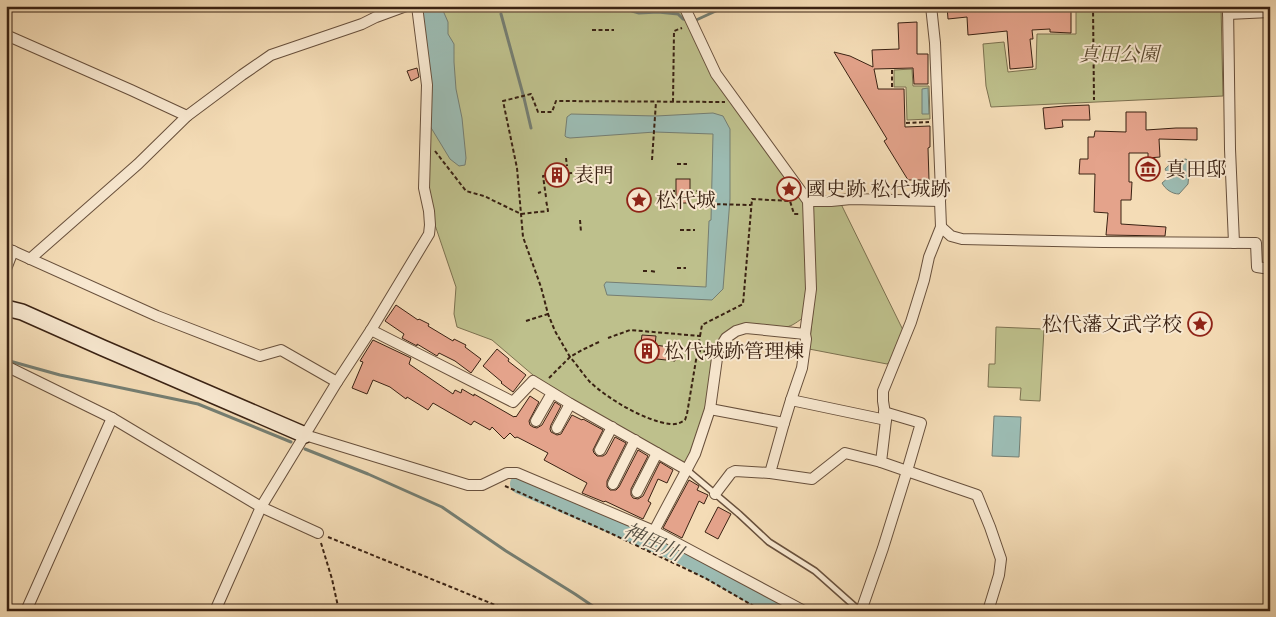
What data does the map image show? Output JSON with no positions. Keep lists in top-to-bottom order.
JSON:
{
  "water": ["神田川"],
  "parks": ["真田公園"],
  "places": {
    "museum": ["真田邸"],
    "building": ["表門", "松代城跡管理棟"],
    "place": ["國史跡 松代城跡", "松代城", "松代藩文武学校"]
  }
}
